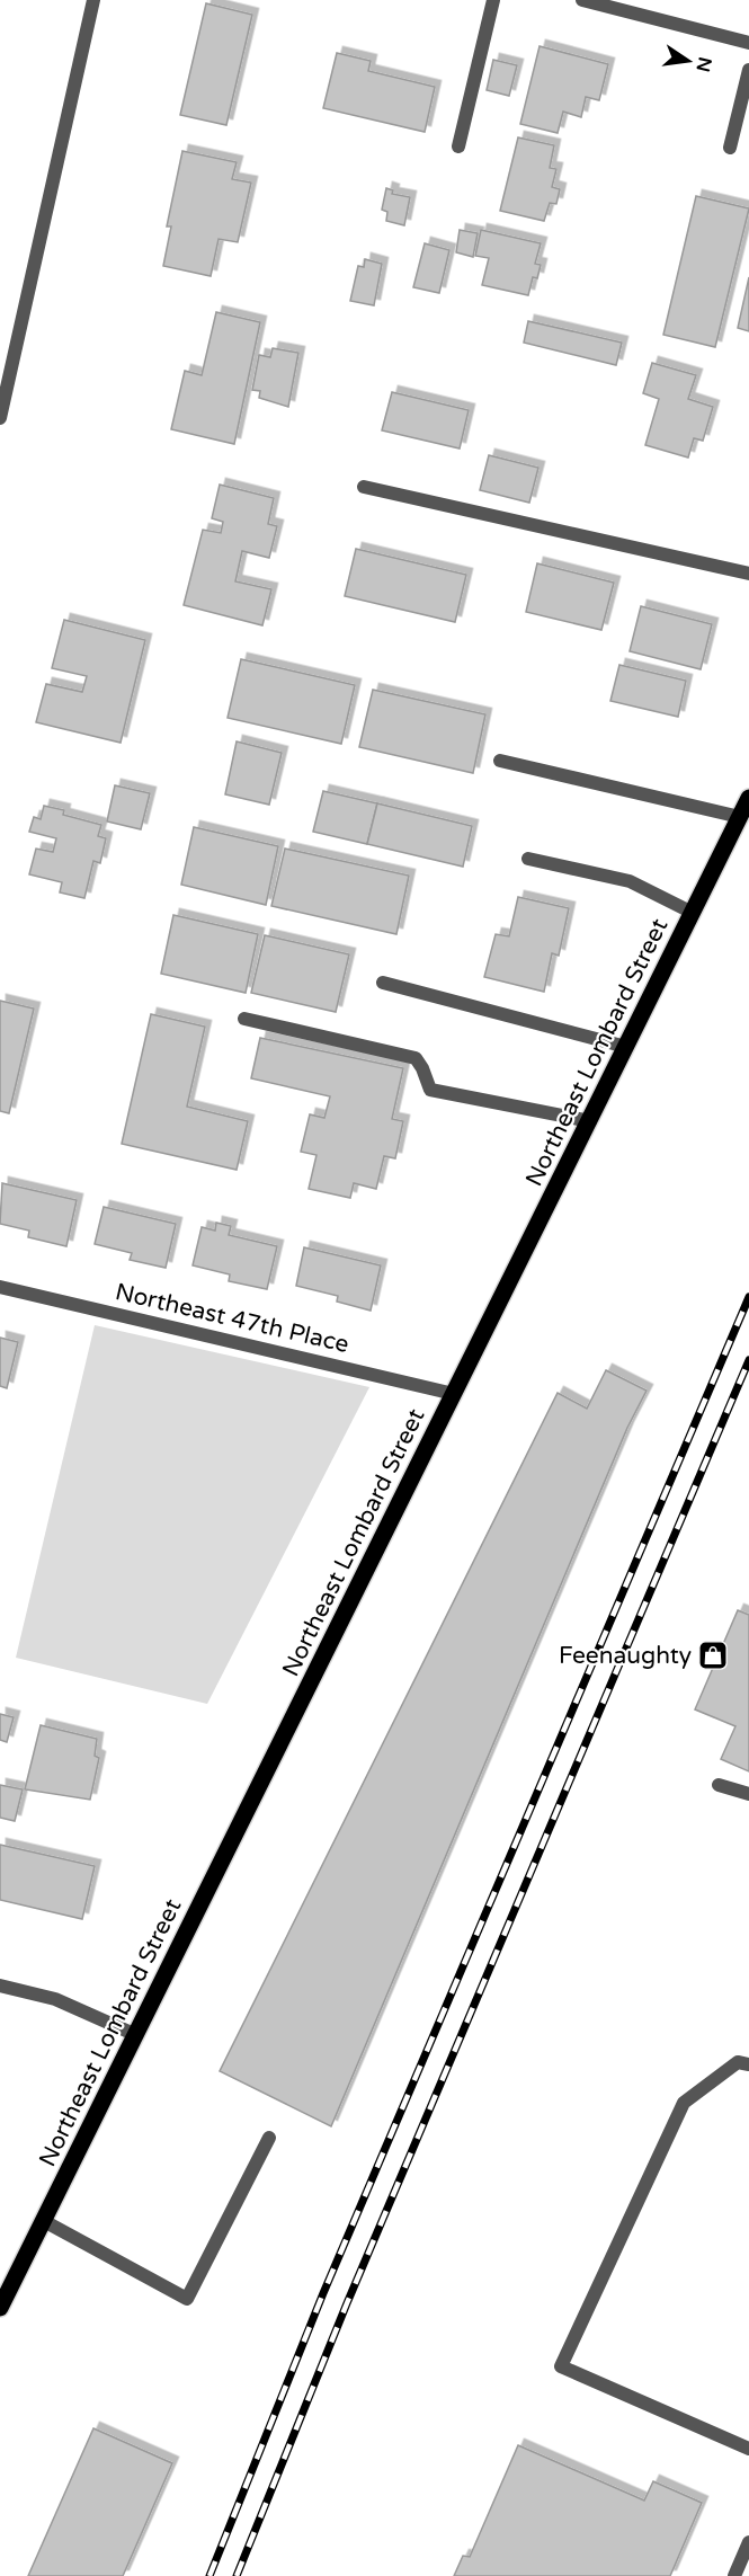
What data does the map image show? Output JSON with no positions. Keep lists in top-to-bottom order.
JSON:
{
  "streets": {
    "main road": ["Northeast Lombard Street"],
    "street": ["Northeast 47th Place"]
  },
  "crossings": [
    ["Northeast Lombard Street", "Northeast 47th Place"]
  ],
  "places": {
    "shop": ["Feenaughty"]
  },
  "north": "right"
}
